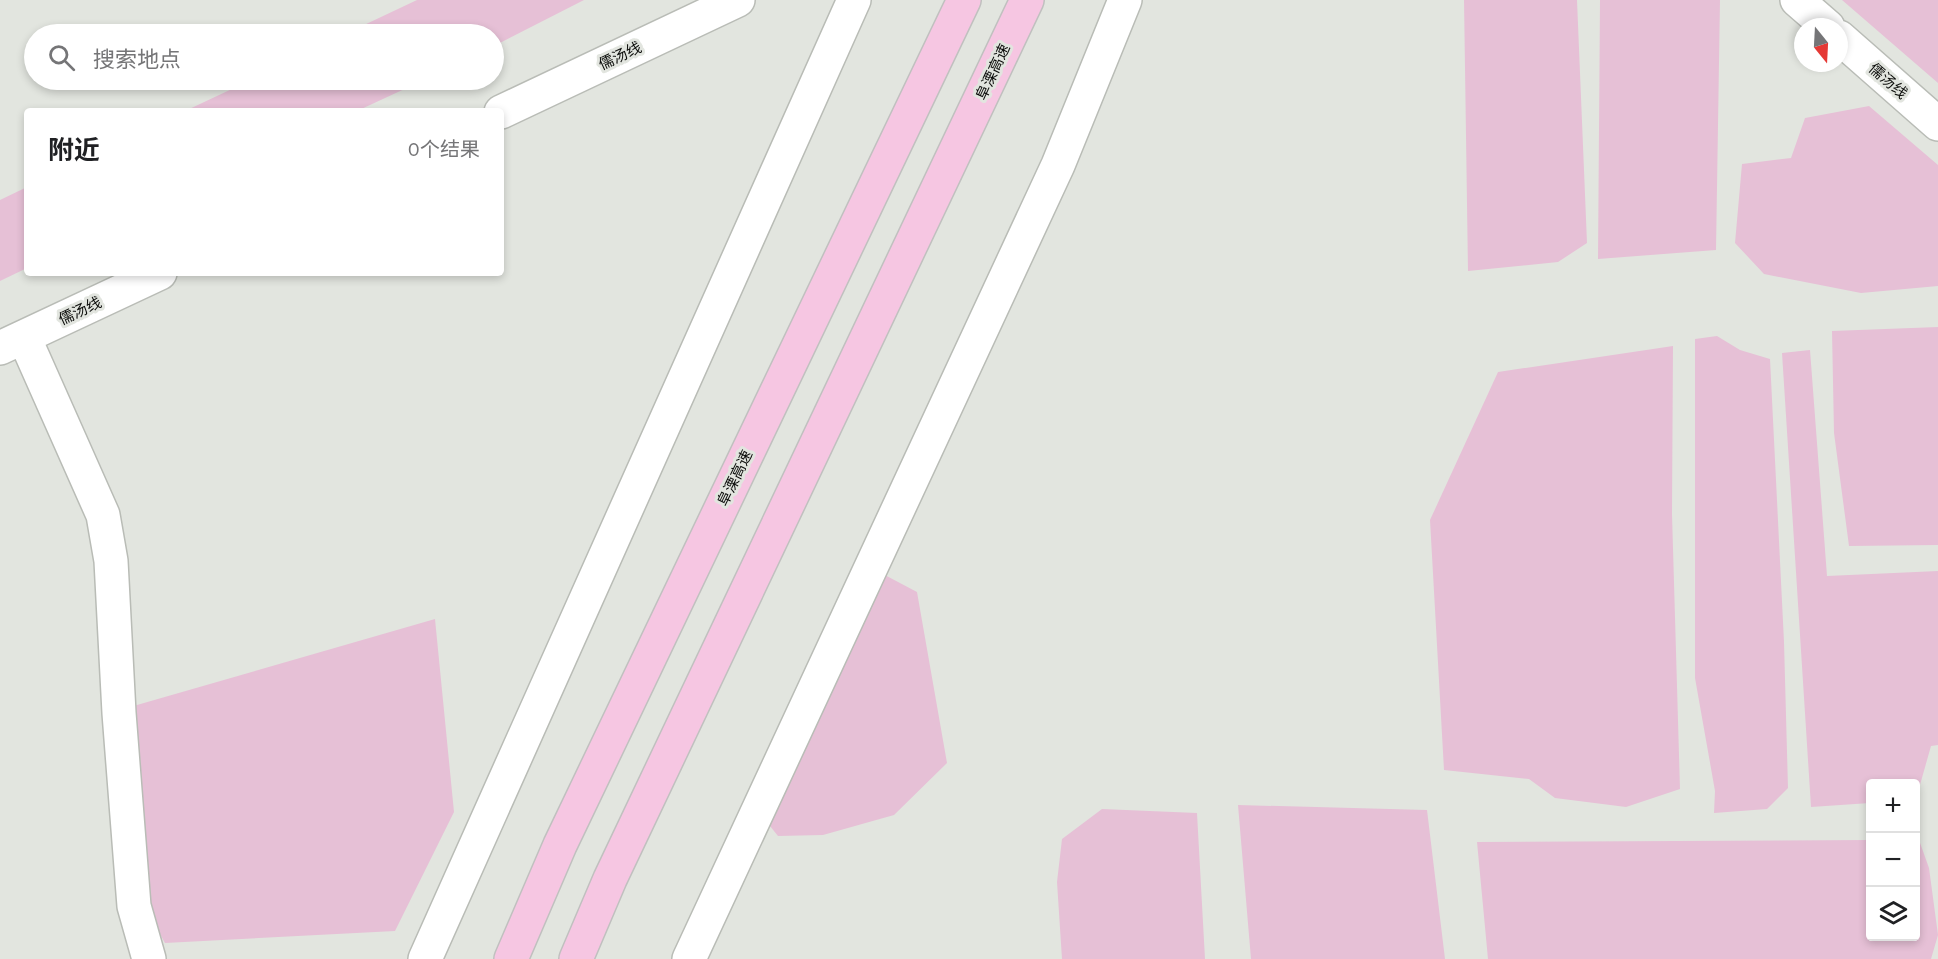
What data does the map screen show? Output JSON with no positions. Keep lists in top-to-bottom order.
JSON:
{
  "streets": {
    "highway": ["阜溧高速"],
    "street": ["儒汤线"]
  },
  "north": "bottom",
  "page": {
    "search": "搜索地点",
    "heading": ["附近", "0个结果"],
    "map_buttons": ["+", "−"]
  }
}
